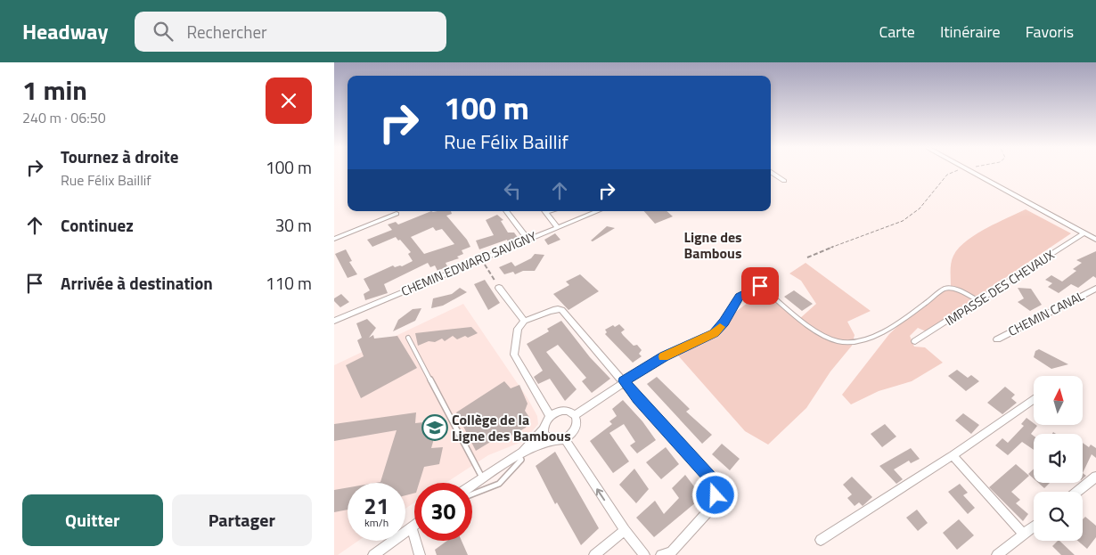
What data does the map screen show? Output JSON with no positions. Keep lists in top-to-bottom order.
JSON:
{
  "streets": {
    "street": ["CHEMIN EDWARD SAVIGNY", "IMPASSE DES CHEVAUX", "CHEMIN CANAL"]
  },
  "districts": ["Ligne des Bambous"],
  "places": {
    "school or university": ["Collège de la Ligne des Bambous"]
  },
  "north": "top",
  "page": {
    "header": "Headway",
    "search": "Rechercher",
    "nav": ["Carte", "Itinéraire", "Favoris"],
    "heading": ["1 min", "240 m · 06:50"],
    "turn": ["100 m", "Rue Félix Baillif"],
    "list": [
      {
        "name": "Tournez à droite",
        "note": "Rue Félix Baillif",
        "value": "100 m"
      },
      {
        "name": "Continuez",
        "value": "30 m"
      },
      {
        "name": "Arrivée à destination",
        "value": "110 m"
      }
    ],
    "speed": "21 km/h",
    "limit": "30",
    "buttons": ["Quitter", "Partager"]
  }
}
